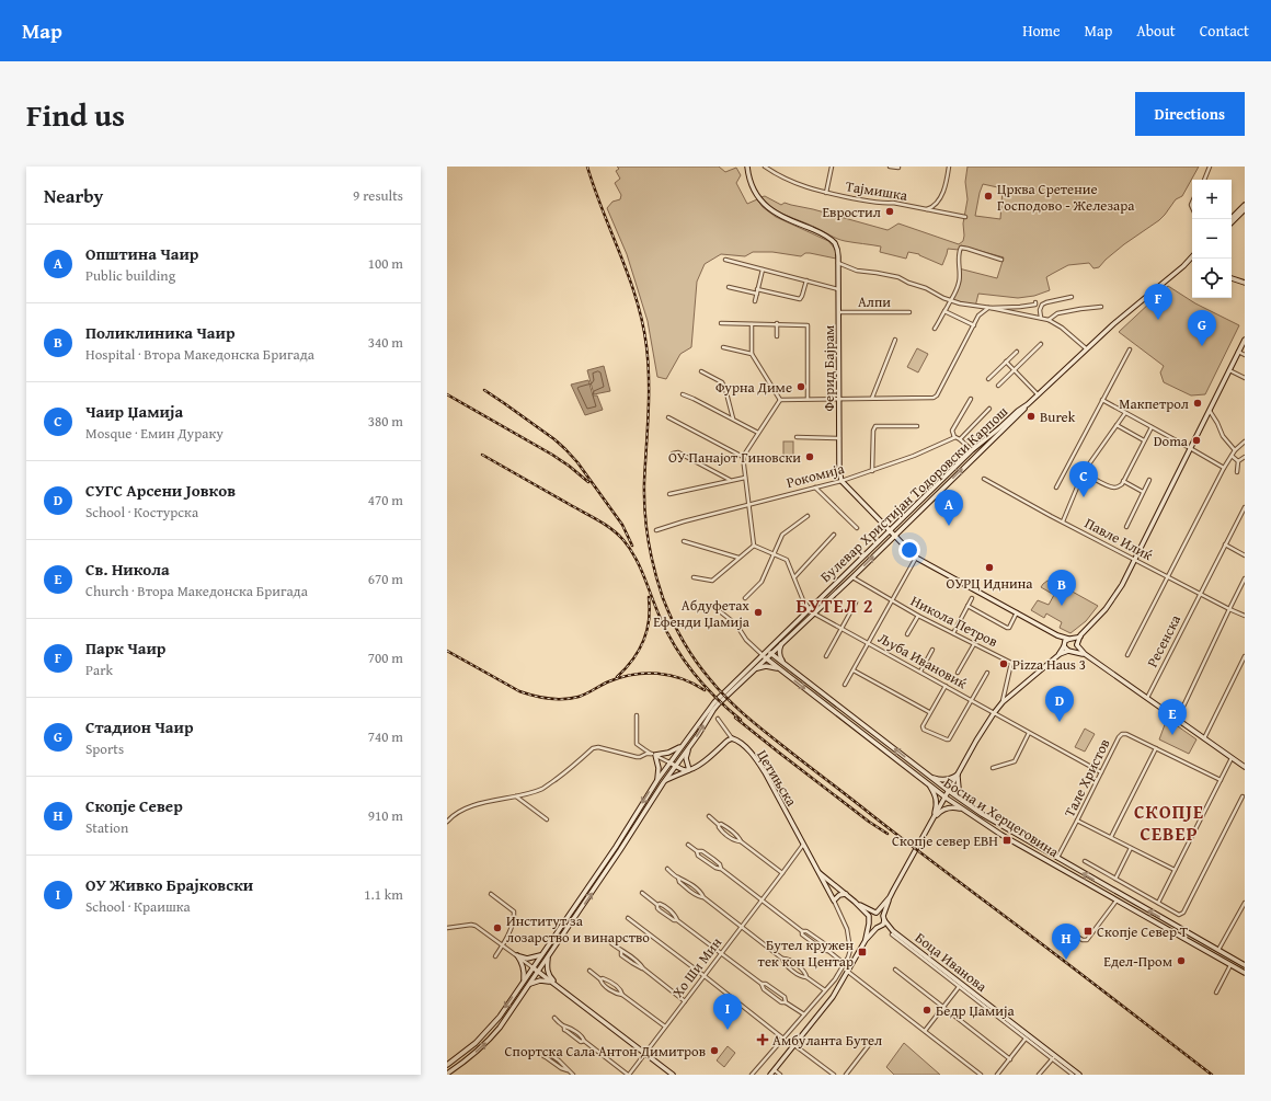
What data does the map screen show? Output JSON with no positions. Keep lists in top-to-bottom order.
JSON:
{
  "streets": {
    "street": [
      "Тајмишка",
      "Алпи",
      "Ферид Бајрам",
      "Рокомија",
      "Булевар Христијан Тодоровски Карпош",
      "Павле Илиќ",
      "Никола Петров",
      "Ресенска",
      "Љуба Ивановиќ",
      "Цетињска",
      "Тале Христов",
      "Босна и Херцеговина",
      "Боца Иванова",
      "Хо Ши Мин"
    ]
  },
  "crossings": [
    ["Алпи", "Ферид Бајрам"],
    ["Ферид Бајрам", "Рокомија"],
    ["Булевар Христијан Тодоровски Карпош", "Никола Петров"],
    ["Булевар Христијан Тодоровски Карпош", "Љуба Ивановиќ"],
    ["Булевар Христијан Тодоровски Карпош", "Босна и Херцеговина"],
    ["Павле Илиќ", "Ресенска"],
    ["Љуба Ивановиќ", "Тале Христов"],
    ["Цетињска", "Хо Ши Мин"],
    ["Тале Христов", "Босна и Херцеговина"]
  ],
  "districts": ["БУТЕЛ 2", "СКОПЈЕ СЕВЕР"],
  "places": {
    "other": [
      "Црква Сретение Господово - Железара",
      "Евростил",
      "Фурна Диме",
      "Макпетрол",
      "Burek",
      "Doma",
      "ОУ Панајот Гиновски",
      "ОУРЦ Иднина",
      "Абдуфетах Ефенди Џамија",
      "Pizza Haus 3",
      "Институт за лозарство и винарство",
      "Едел-Пром",
      "Бедр Џамија",
      "Спортска Сала Антон Димитров"
    ],
    "transit": ["Скопје север ЕВН", "Скопје Север Т", "Бутел кружен тек кон Центар"],
    "health": ["Амбуланта Бутел"]
  },
  "page": {
    "header": "Map",
    "nav": [
      "Home",
      "Map",
      "About",
      "Contact"
    ],
    "title": "Find us",
    "buttons": "Directions",
    "heading": ["Nearby", "9 results"],
    "map_buttons": ["+", "−"],
    "list": [
      {
        "mark": "A",
        "name": "Општина Чаир",
        "note": "Public building",
        "value": "100 m"
      },
      {
        "mark": "B",
        "name": "Поликлиника Чаир",
        "note": "Hospital · Втора Македонска Бригада",
        "value": "340 m"
      },
      {
        "mark": "C",
        "name": "Чаир Џамија",
        "note": "Mosque · Емин Дураку",
        "value": "380 m"
      },
      {
        "mark": "D",
        "name": "СУГС Арсени Јовков",
        "note": "School · Костурска",
        "value": "470 m"
      },
      {
        "mark": "E",
        "name": "Св. Никола",
        "note": "Church · Втора Македонска Бригада",
        "value": "670 m"
      },
      {
        "mark": "F",
        "name": "Парк Чаир",
        "note": "Park",
        "value": "700 m"
      },
      {
        "mark": "G",
        "name": "Стадион Чаир",
        "note": "Sports",
        "value": "740 m"
      },
      {
        "mark": "H",
        "name": "Скопје Север",
        "note": "Station",
        "value": "910 m"
      },
      {
        "mark": "I",
        "name": "ОУ Живко Брајковски",
        "note": "School · Краишка",
        "value": "1.1 km"
      }
    ],
    "pins": [
      "F",
      "G",
      "C",
      "A",
      "B",
      "D",
      "E",
      "H",
      "I"
    ]
  }
}
